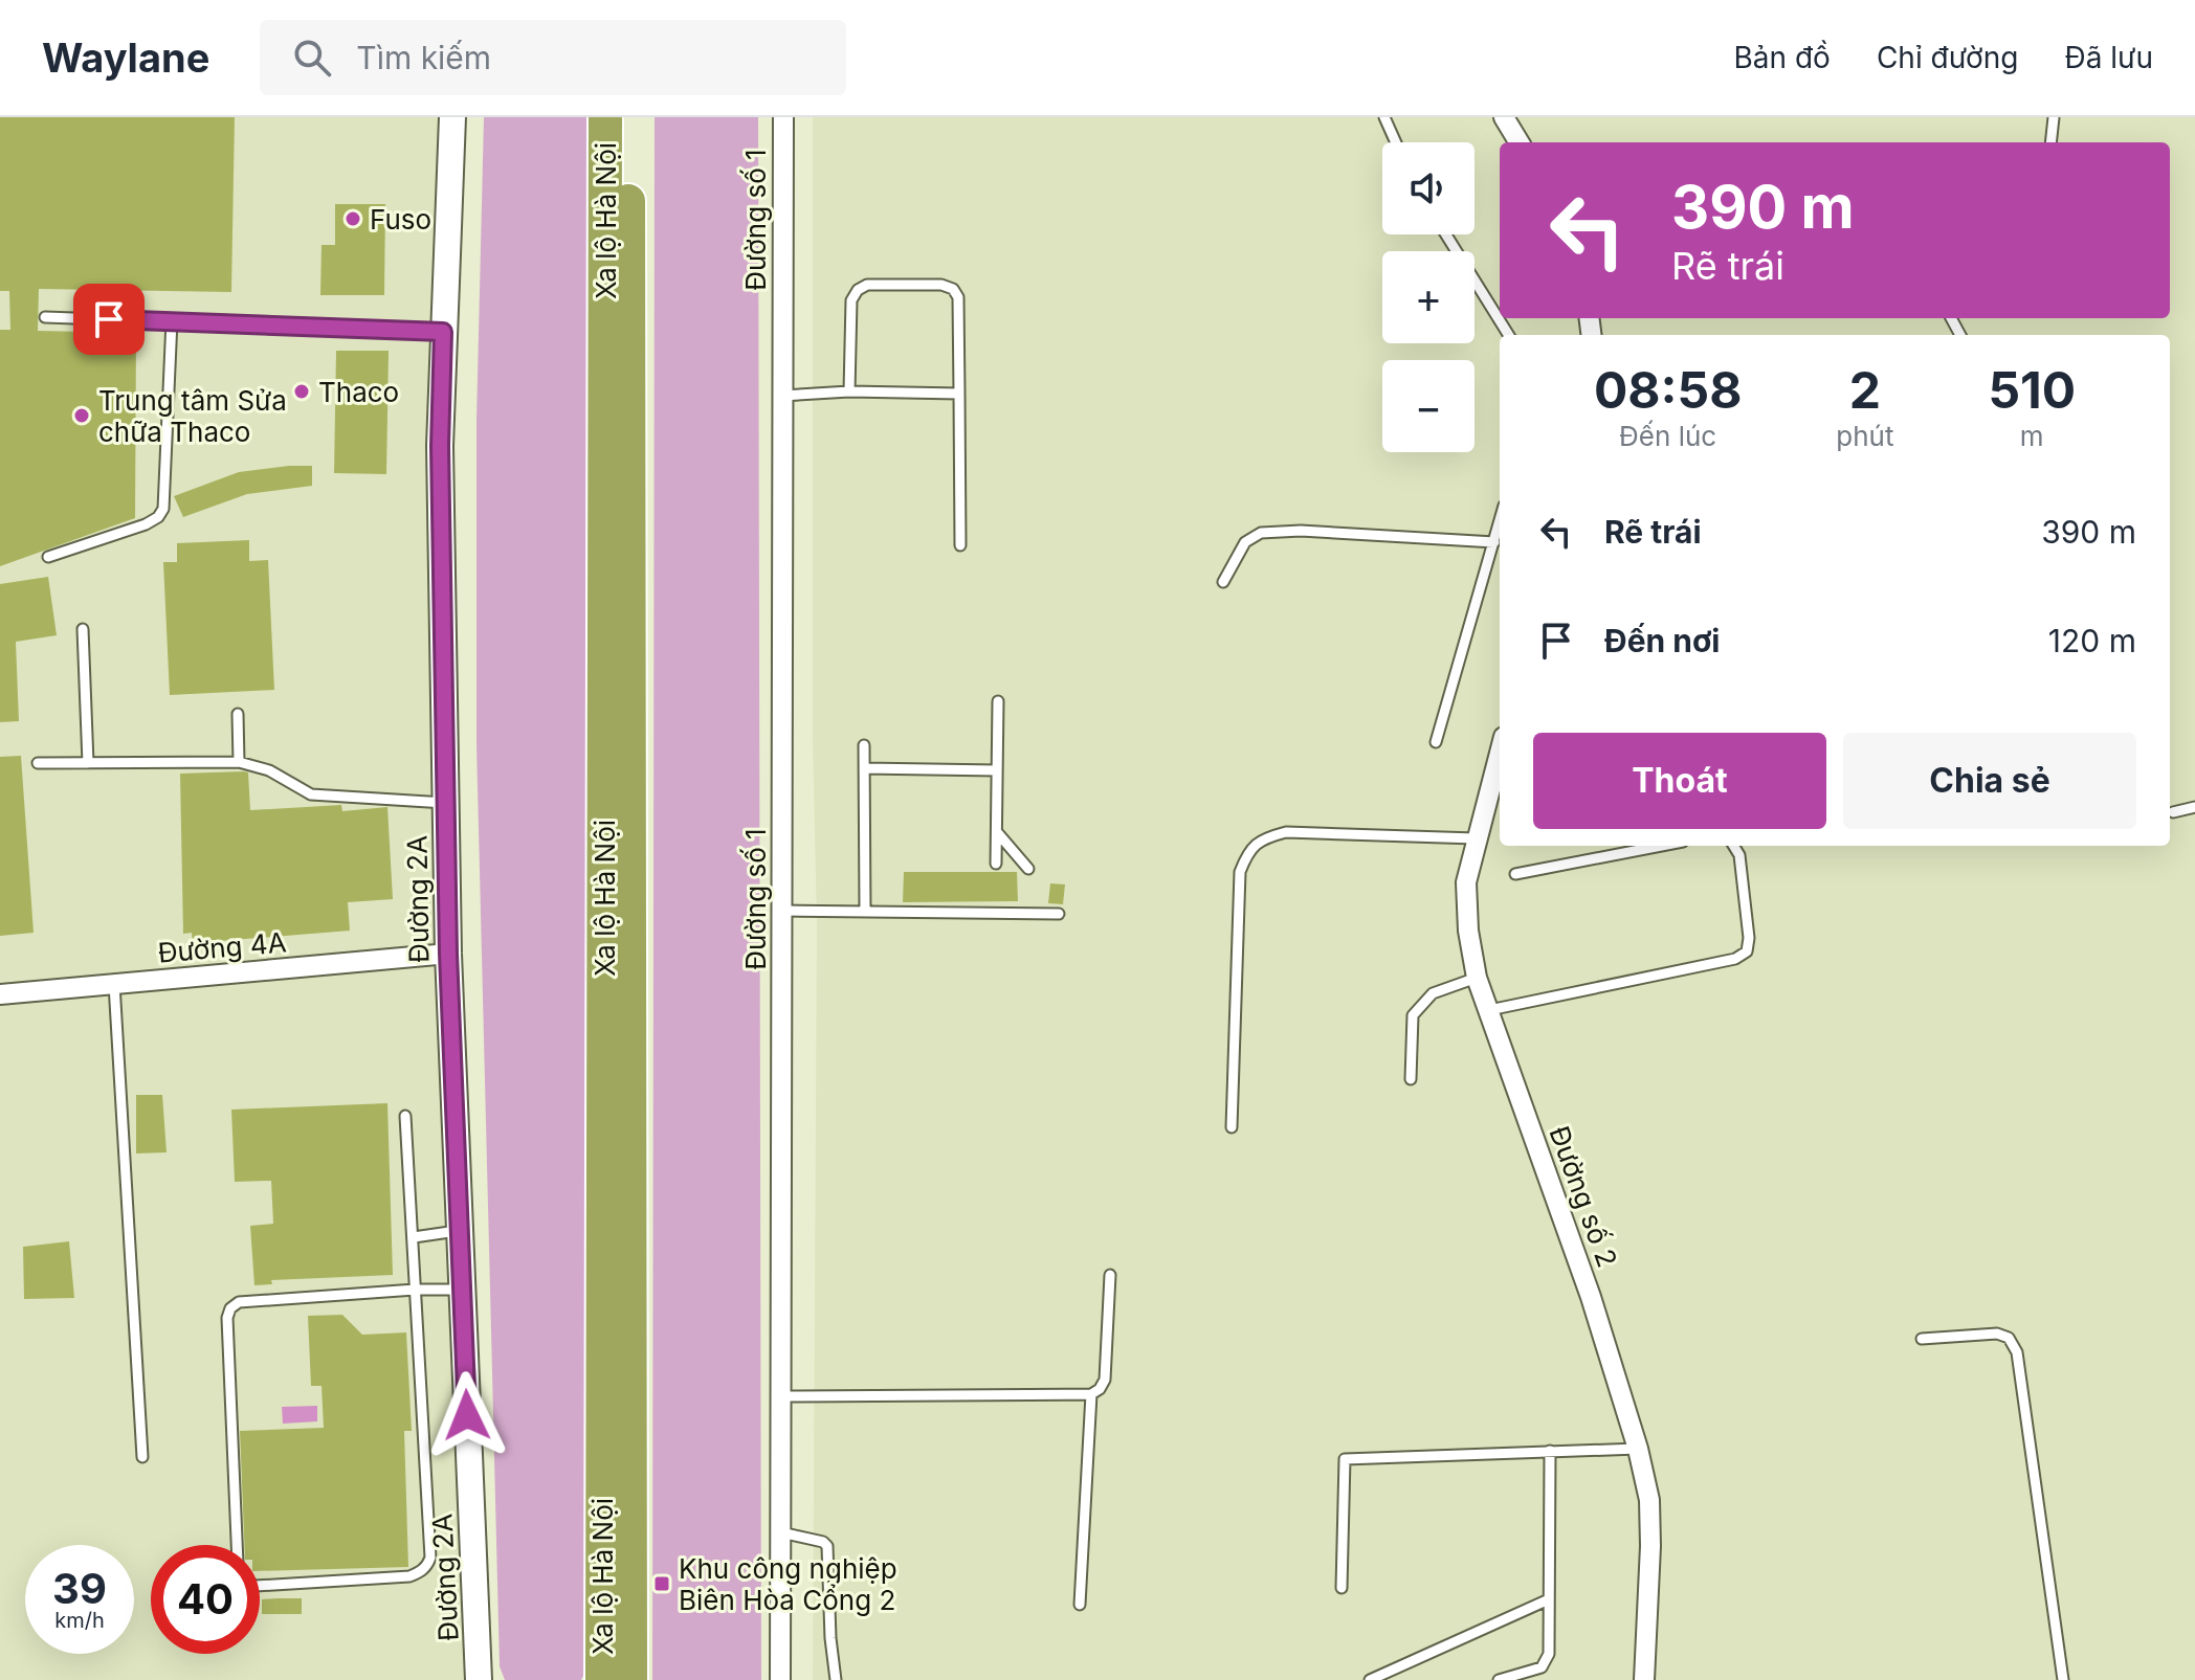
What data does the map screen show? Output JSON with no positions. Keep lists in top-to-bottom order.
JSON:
{
  "streets": {
    "highway": ["Xa lộ Hà Nội"],
    "street": [
      "Đường số 1",
      "Đường 2A",
      "Đường 4A",
      "Đường số 2"
    ]
  },
  "crossings": [
    ["Đường 2A", "Đường 4A"]
  ],
  "places": {
    "other": ["Fuso", "Thaco", "Trung tâm Sửa chữa Thaco"],
    "transit": ["Khu công nghiệp Biên Hòa Cổng 2"]
  },
  "page": {
    "header": "Waylane",
    "search": "Tìm kiếm",
    "nav": ["Bản đồ", "Chỉ đường", "Đã lưu"],
    "map_buttons": ["+", "−"],
    "turn": ["390 m", "Rẽ trái"],
    "eta": [
      "08:58",
      "Đến lúc",
      "2",
      "phút",
      "510",
      "m"
    ],
    "list": [
      {
        "name": "Rẽ trái",
        "value": "390 m"
      },
      {
        "name": "Đến nơi",
        "value": "120 m"
      }
    ],
    "buttons": ["Thoát", "Chia sẻ"],
    "speed": "39 km/h",
    "limit": "40"
  }
}
